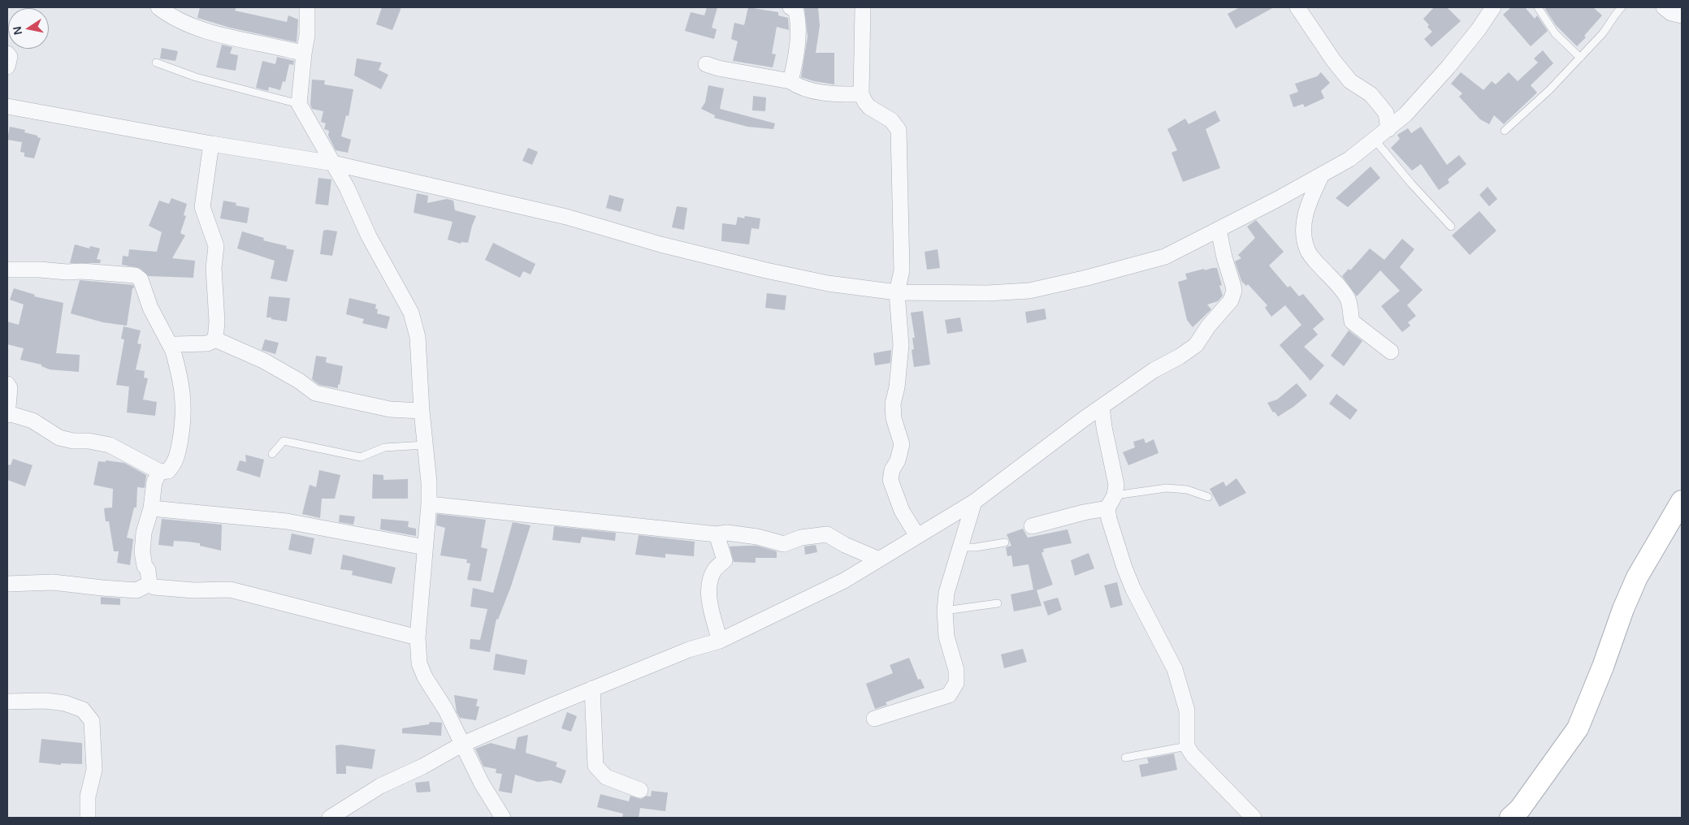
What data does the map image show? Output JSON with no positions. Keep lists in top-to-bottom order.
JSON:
{
  "north": "left"
}
